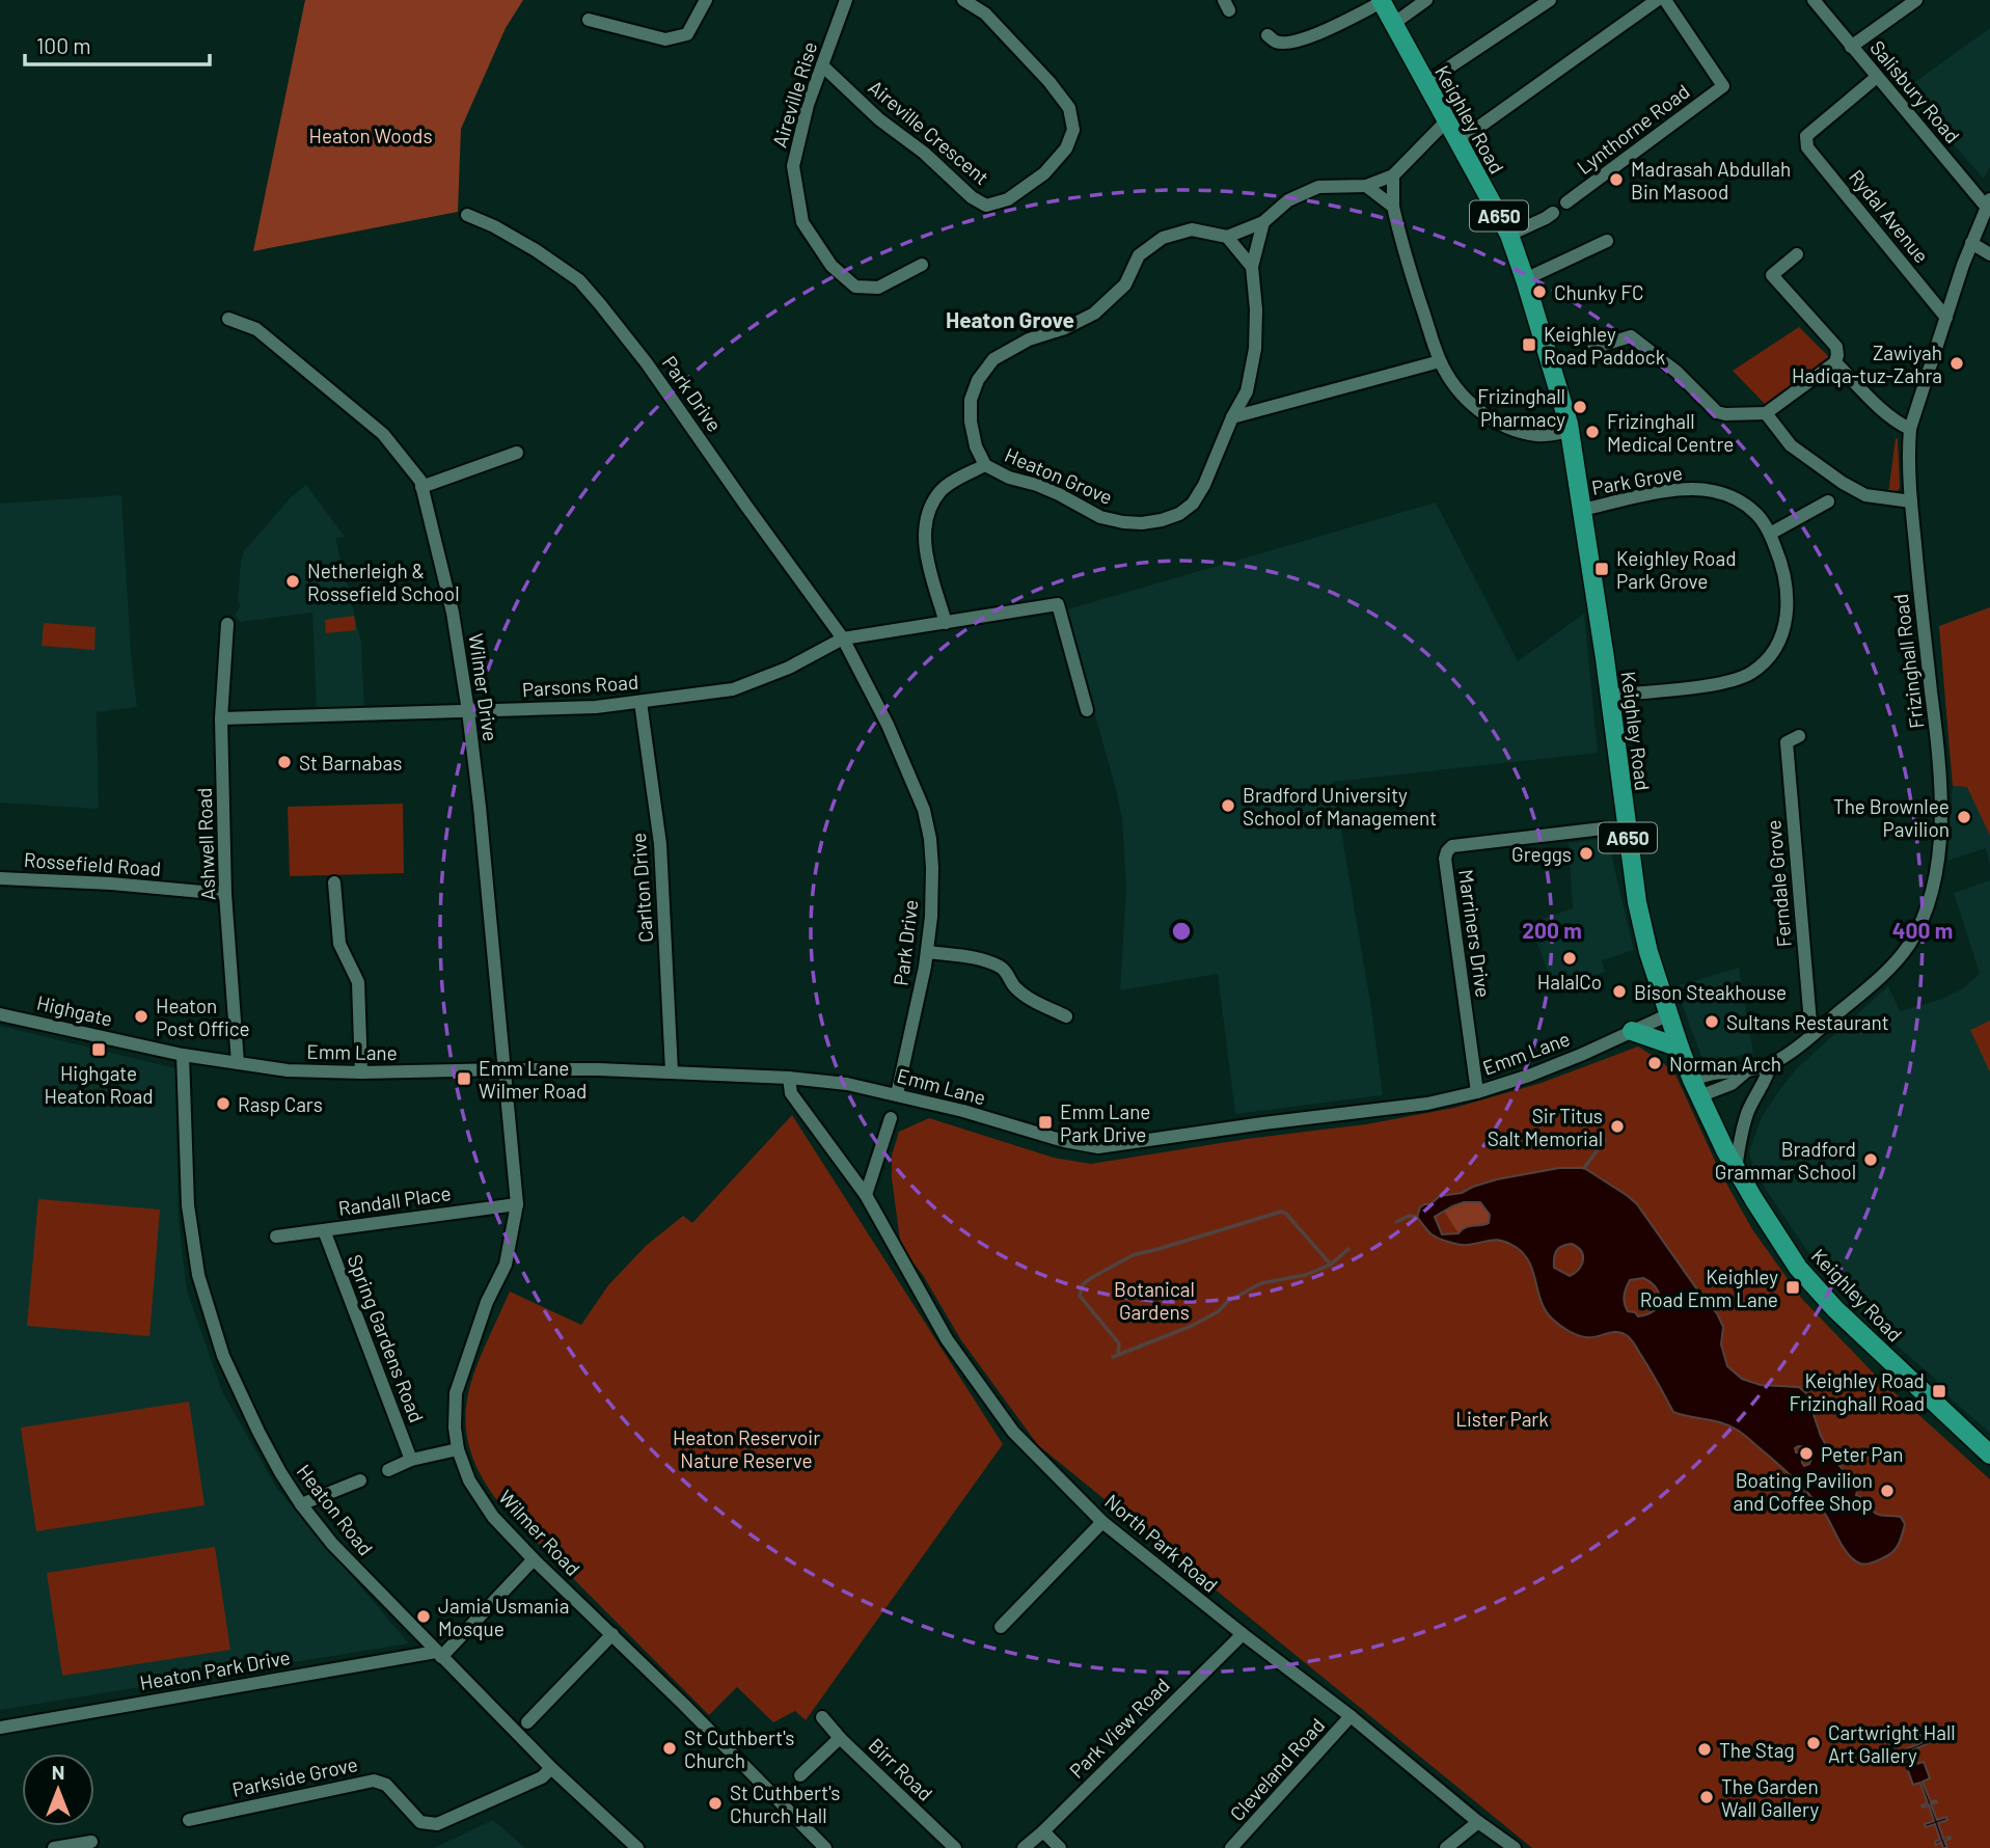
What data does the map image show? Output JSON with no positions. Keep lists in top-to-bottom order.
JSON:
{
  "streets": {
    "highway": ["Keighley Road", "A650"],
    "street": [
      "Salisbury Road",
      "Aireville Rise",
      "Lynthorne Road",
      "Aireville Crescent",
      "Rydal Avenue",
      "Park Drive",
      "Heaton Grove",
      "Park Grove",
      "Frizinghall Road",
      "Parsons Road",
      "Wilmer Drive",
      "Ashwell Road",
      "Rossefield Road",
      "Ferndale Grove",
      "Carlton Drive",
      "Marriners Drive",
      "Highgate",
      "Emm Lane",
      "Randall Place",
      "Spring Gardens Road",
      "Heaton Road",
      "Wilmer Road",
      "North Park Road",
      "Heaton Park Drive",
      "Park View Road",
      "Birr Road",
      "Cleveland Road",
      "Parkside Grove"
    ]
  },
  "crossings": [
    ["Salisbury Road", "Rydal Avenue"],
    ["Salisbury Road", "Frizinghall Road"],
    ["Aireville Rise", "Aireville Crescent"],
    ["Keighley Road", "A650"],
    ["Keighley Road", "Park Grove"],
    ["Keighley Road", "Frizinghall Road"],
    ["Keighley Road", "Emm Lane"],
    ["Rydal Avenue", "Frizinghall Road"],
    ["Park Drive", "Parsons Road"],
    ["Park Drive", "Emm Lane"],
    ["Frizinghall Road", "Ferndale Grove"],
    ["Parsons Road", "Wilmer Drive"],
    ["Parsons Road", "Ashwell Road"],
    ["Parsons Road", "Carlton Drive"],
    ["Wilmer Drive", "Emm Lane"],
    ["Wilmer Drive", "Wilmer Road"],
    ["Ashwell Road", "Rossefield Road"],
    ["Ashwell Road", "Emm Lane"],
    ["Carlton Drive", "Emm Lane"],
    ["Marriners Drive", "Emm Lane"],
    ["Highgate", "Emm Lane"],
    ["Highgate", "Heaton Road"],
    ["Emm Lane", "Heaton Road"],
    ["Emm Lane", "Wilmer Road"],
    ["Randall Place", "Spring Gardens Road"],
    ["Randall Place", "Wilmer Road"],
    ["Heaton Road", "Heaton Park Drive"],
    ["Heaton Road", "Parkside Grove"],
    ["North Park Road", "Park View Road"],
    ["North Park Road", "Cleveland Road"]
  ],
  "districts": ["Heaton Grove"],
  "parks": [
    "Heaton Woods",
    "Botanical Gardens",
    "Lister Park",
    "Heaton Reservoir Nature Reserve"
  ],
  "places": {
    "other": [
      "Madrasah Abdullah Bin Masood",
      "Chunky FC",
      "Zawiyah Hadiqa-tuz-Zahra",
      "Frizinghall Pharmacy",
      "Frizinghall Medical Centre",
      "Netherleigh & Rossefield School",
      "St Barnabas",
      "Bradford University School of Management",
      "The Brownlee Pavilion",
      "Greggs",
      "HalalCo",
      "Bison Steakhouse",
      "Heaton Post Office",
      "Sultans Restaurant",
      "Norman Arch",
      "Rasp Cars",
      "Sir Titus Salt Memorial",
      "Bradford Grammar School",
      "Peter Pan",
      "Boating Pavilion and Coffee Shop",
      "Jamia Usmania Mosque",
      "Cartwright Hall Art Gallery",
      "St Cuthbert's Church",
      "The Stag",
      "The Garden Wall Gallery",
      "St Cuthbert's Church Hall"
    ],
    "transit": [
      "Keighley Road Paddock",
      "Keighley Road Park Grove",
      "Highgate Heaton Road",
      "Emm Lane Wilmer Road",
      "Emm Lane Park Drive",
      "Keighley Road Emm Lane",
      "Keighley Road Frizinghall Road"
    ]
  },
  "scale_bar": "100 m",
  "north": "top",
  "rings": ["200 m", "400 m"]
}
